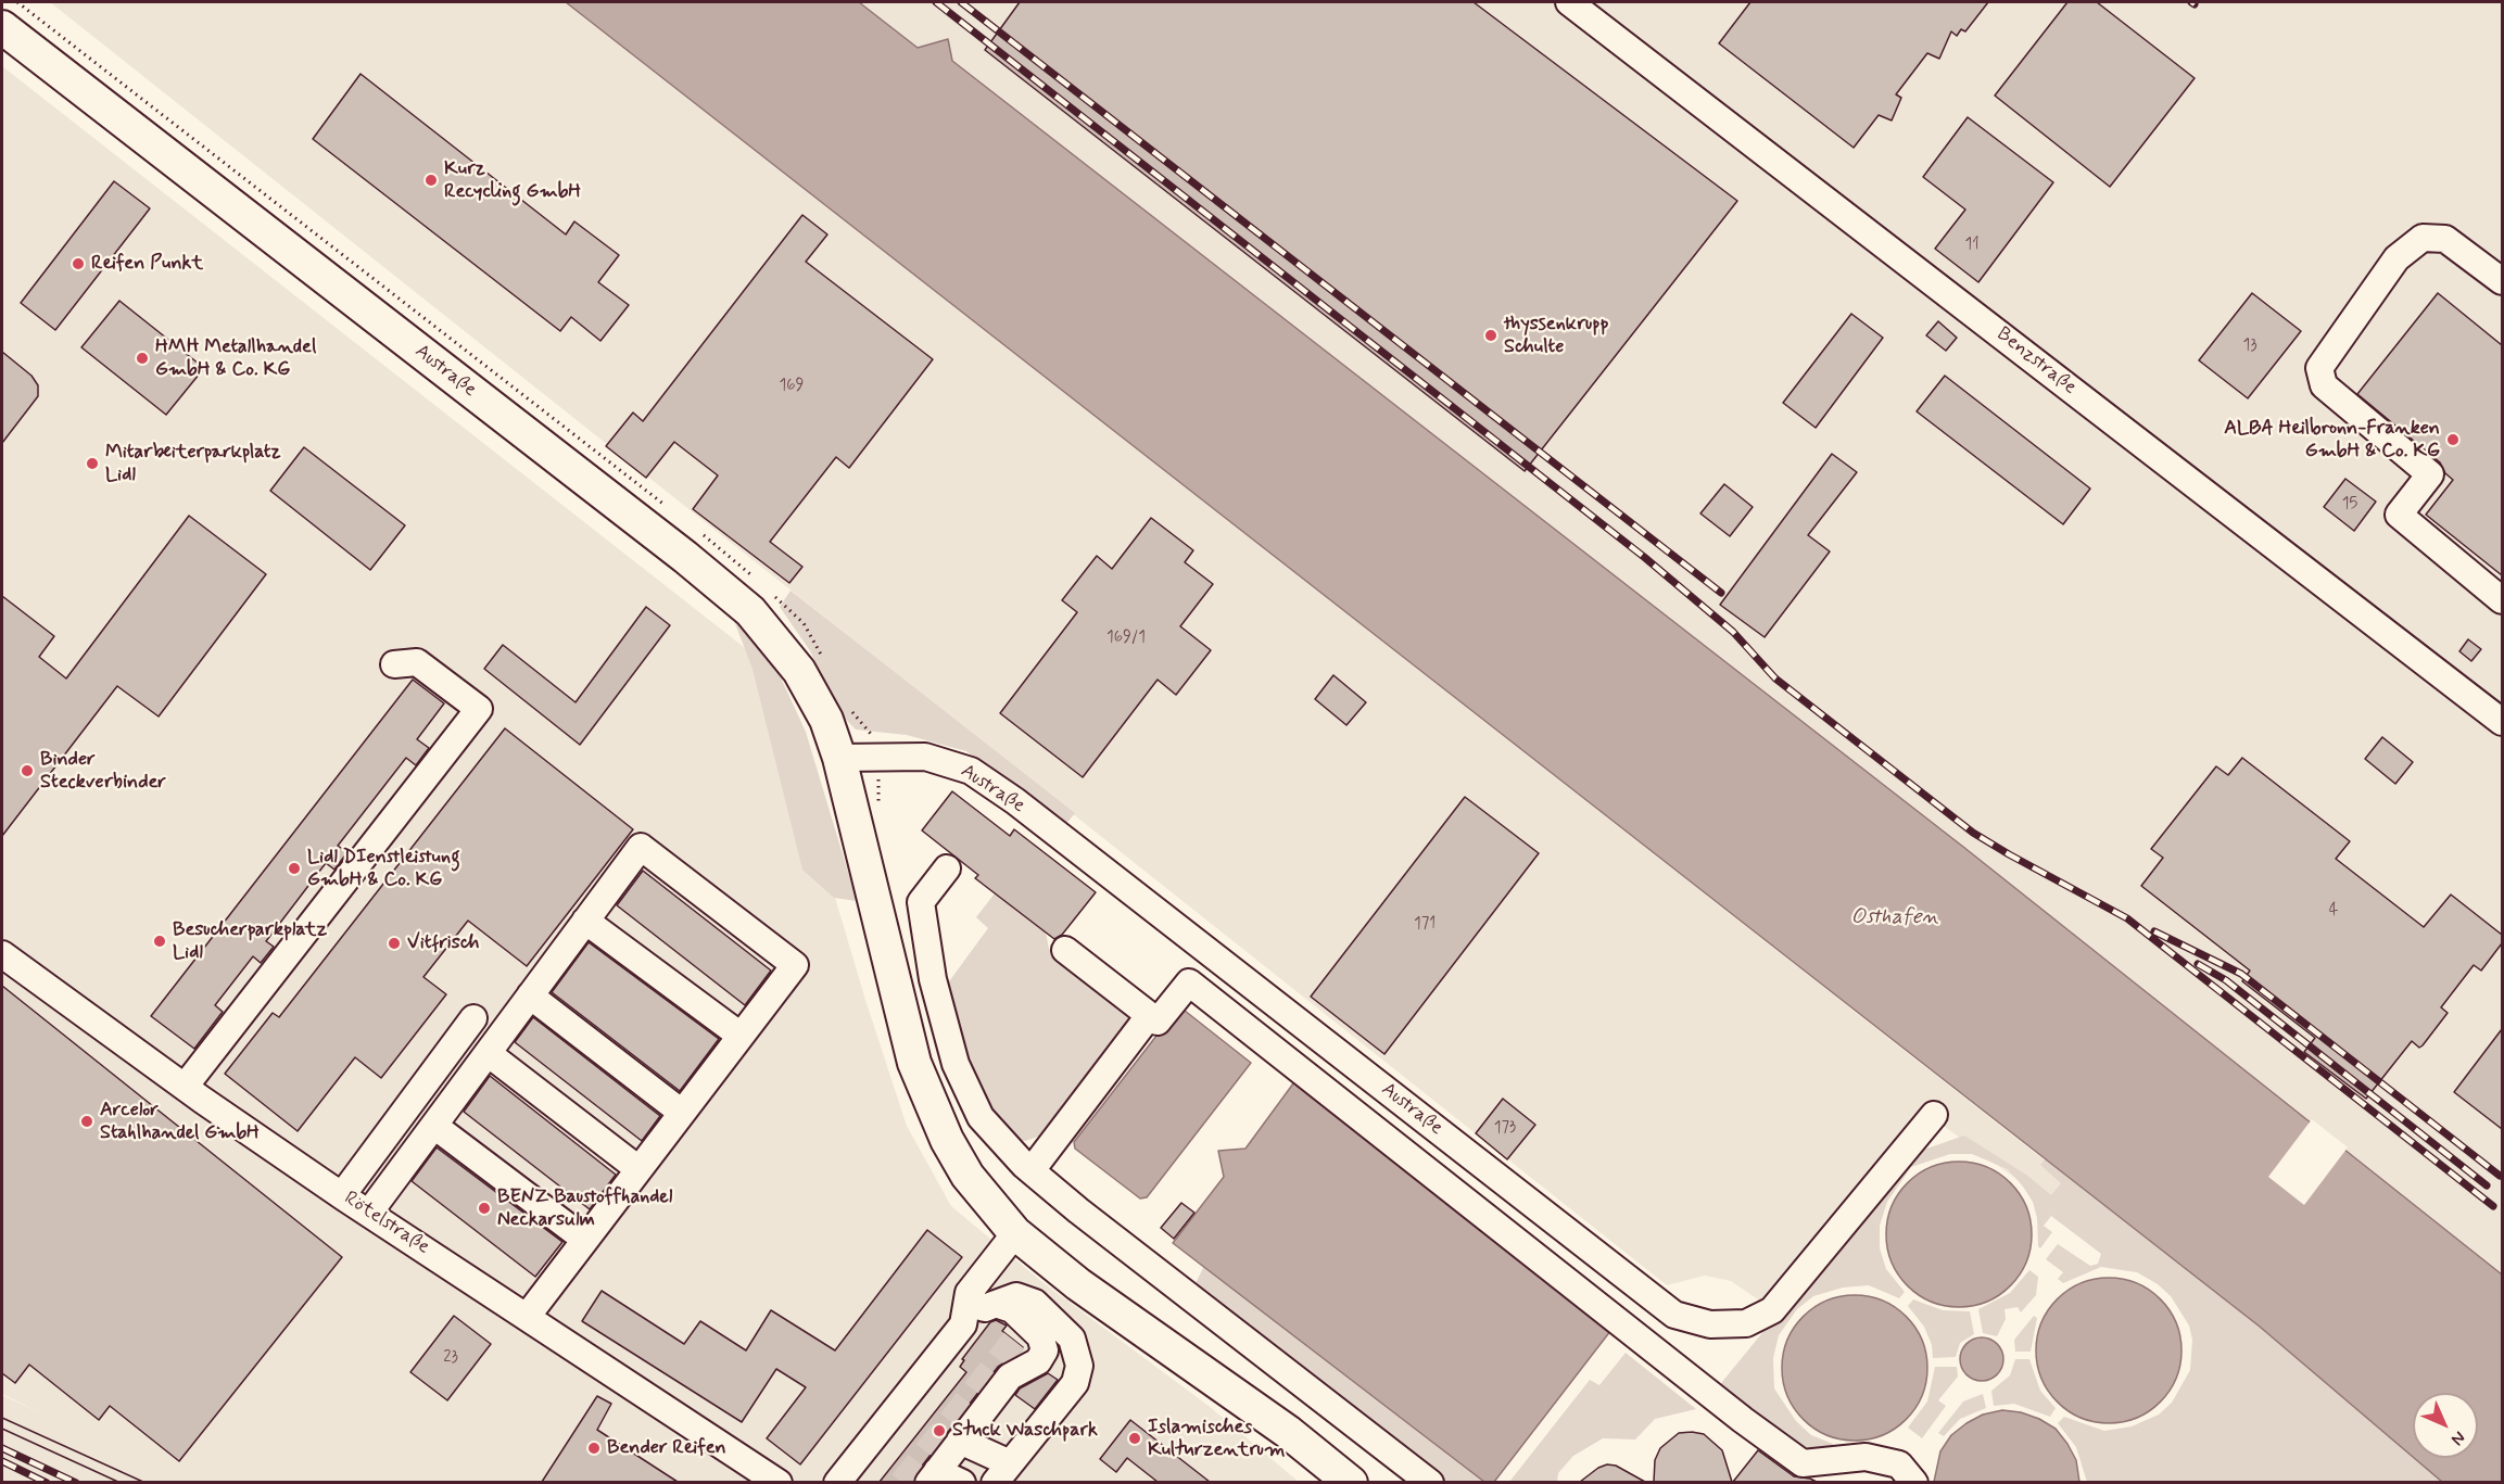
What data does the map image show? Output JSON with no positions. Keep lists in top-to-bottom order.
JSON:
{
  "streets": {
    "main road": ["Austraße"],
    "street": ["Benzstraße", "Rötelstraße"]
  },
  "water": ["Osthafen"],
  "places": [
    "Kurz Recycling GmbH",
    "Reifen Punkt",
    "thyssenkrupp Schulte",
    "HMH Metallhandel GmbH & Co. KG",
    "ALBA Heilbronn-Franken GmbH & Co. KG",
    "Mitarbeiterparkplatz Lidl",
    "Binder Steckverbinder",
    "Lidl DIenstleistung GmbH & Co. KG",
    "Besucherparkplatz Lidl",
    "Vitfrisch",
    "Arcelor Stahlhandel GmbH",
    "BENZ Baustoffhandel Neckarsulm",
    "Stuck Waschpark",
    "Islamisches Kulturzentrum",
    "Bender Reifen"
  ],
  "house_numbers": [
    "11",
    "13",
    "169",
    "15",
    "169/1",
    "4",
    "171",
    "173",
    "23"
  ],
  "north": "bottom right"
}
